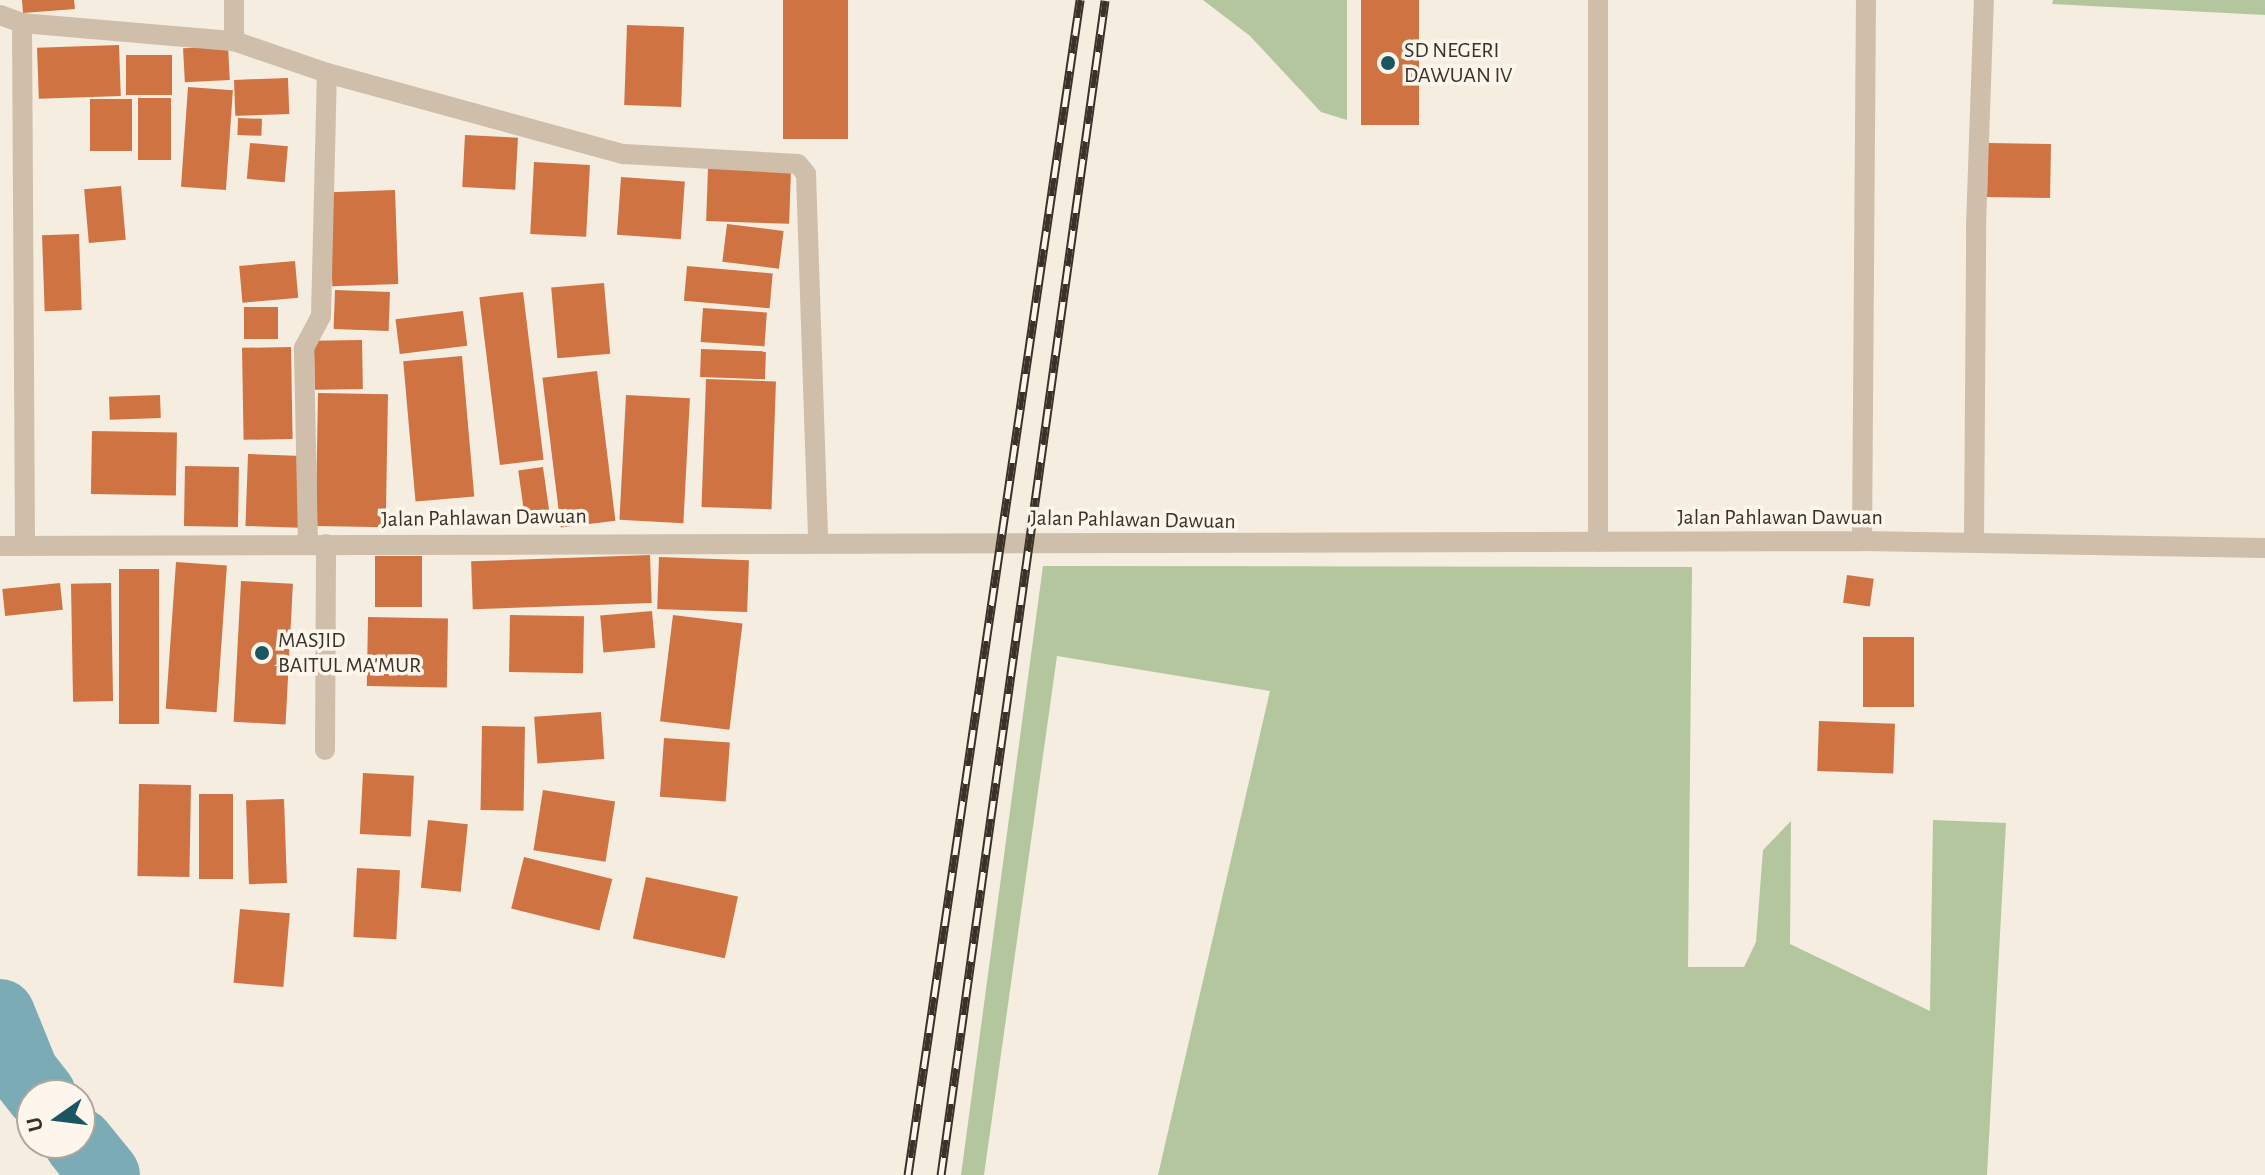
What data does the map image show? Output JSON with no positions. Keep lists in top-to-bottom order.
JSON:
{
  "streets": {
    "street": ["Jalan Pahlawan Dawuan"]
  },
  "places": ["SD NEGERI DAWUAN IV", "MASJID BAITUL MA'MUR"],
  "north": "left"
}
